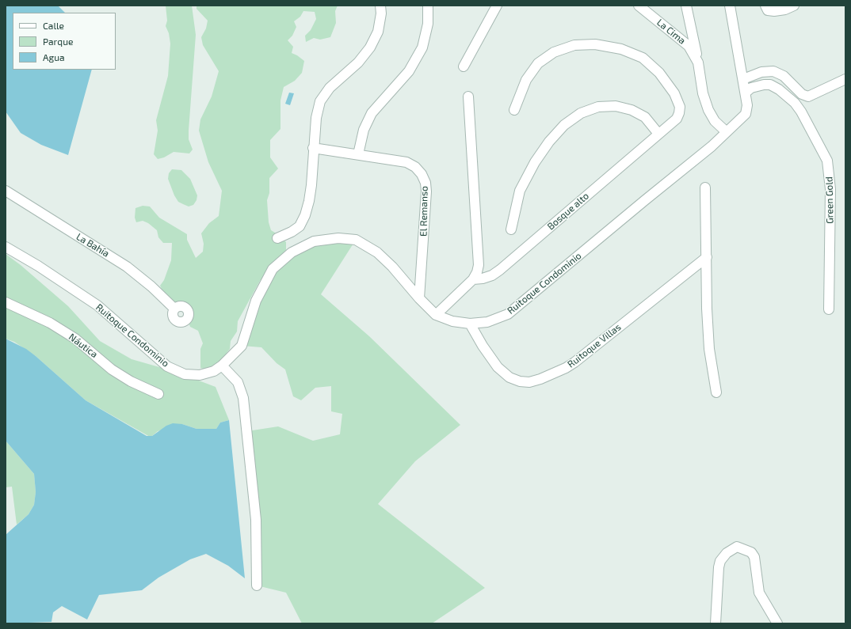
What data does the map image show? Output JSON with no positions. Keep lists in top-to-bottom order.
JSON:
{
  "streets": {
    "street": [
      "La Cima",
      "Green Gold",
      "El Remanso",
      "Bosque alto",
      "La Bahía",
      "Ruitoque Condominio",
      "Náutica",
      "Ruitoque Villas"
    ]
  },
  "crossings": [
    ["La Cima", "Ruitoque Condominio"],
    ["El Remanso", "Ruitoque Condominio"],
    ["Ruitoque Condominio", "Ruitoque Villas"]
  ],
  "legend": ["Calle", "Parque", "Agua"]
}
